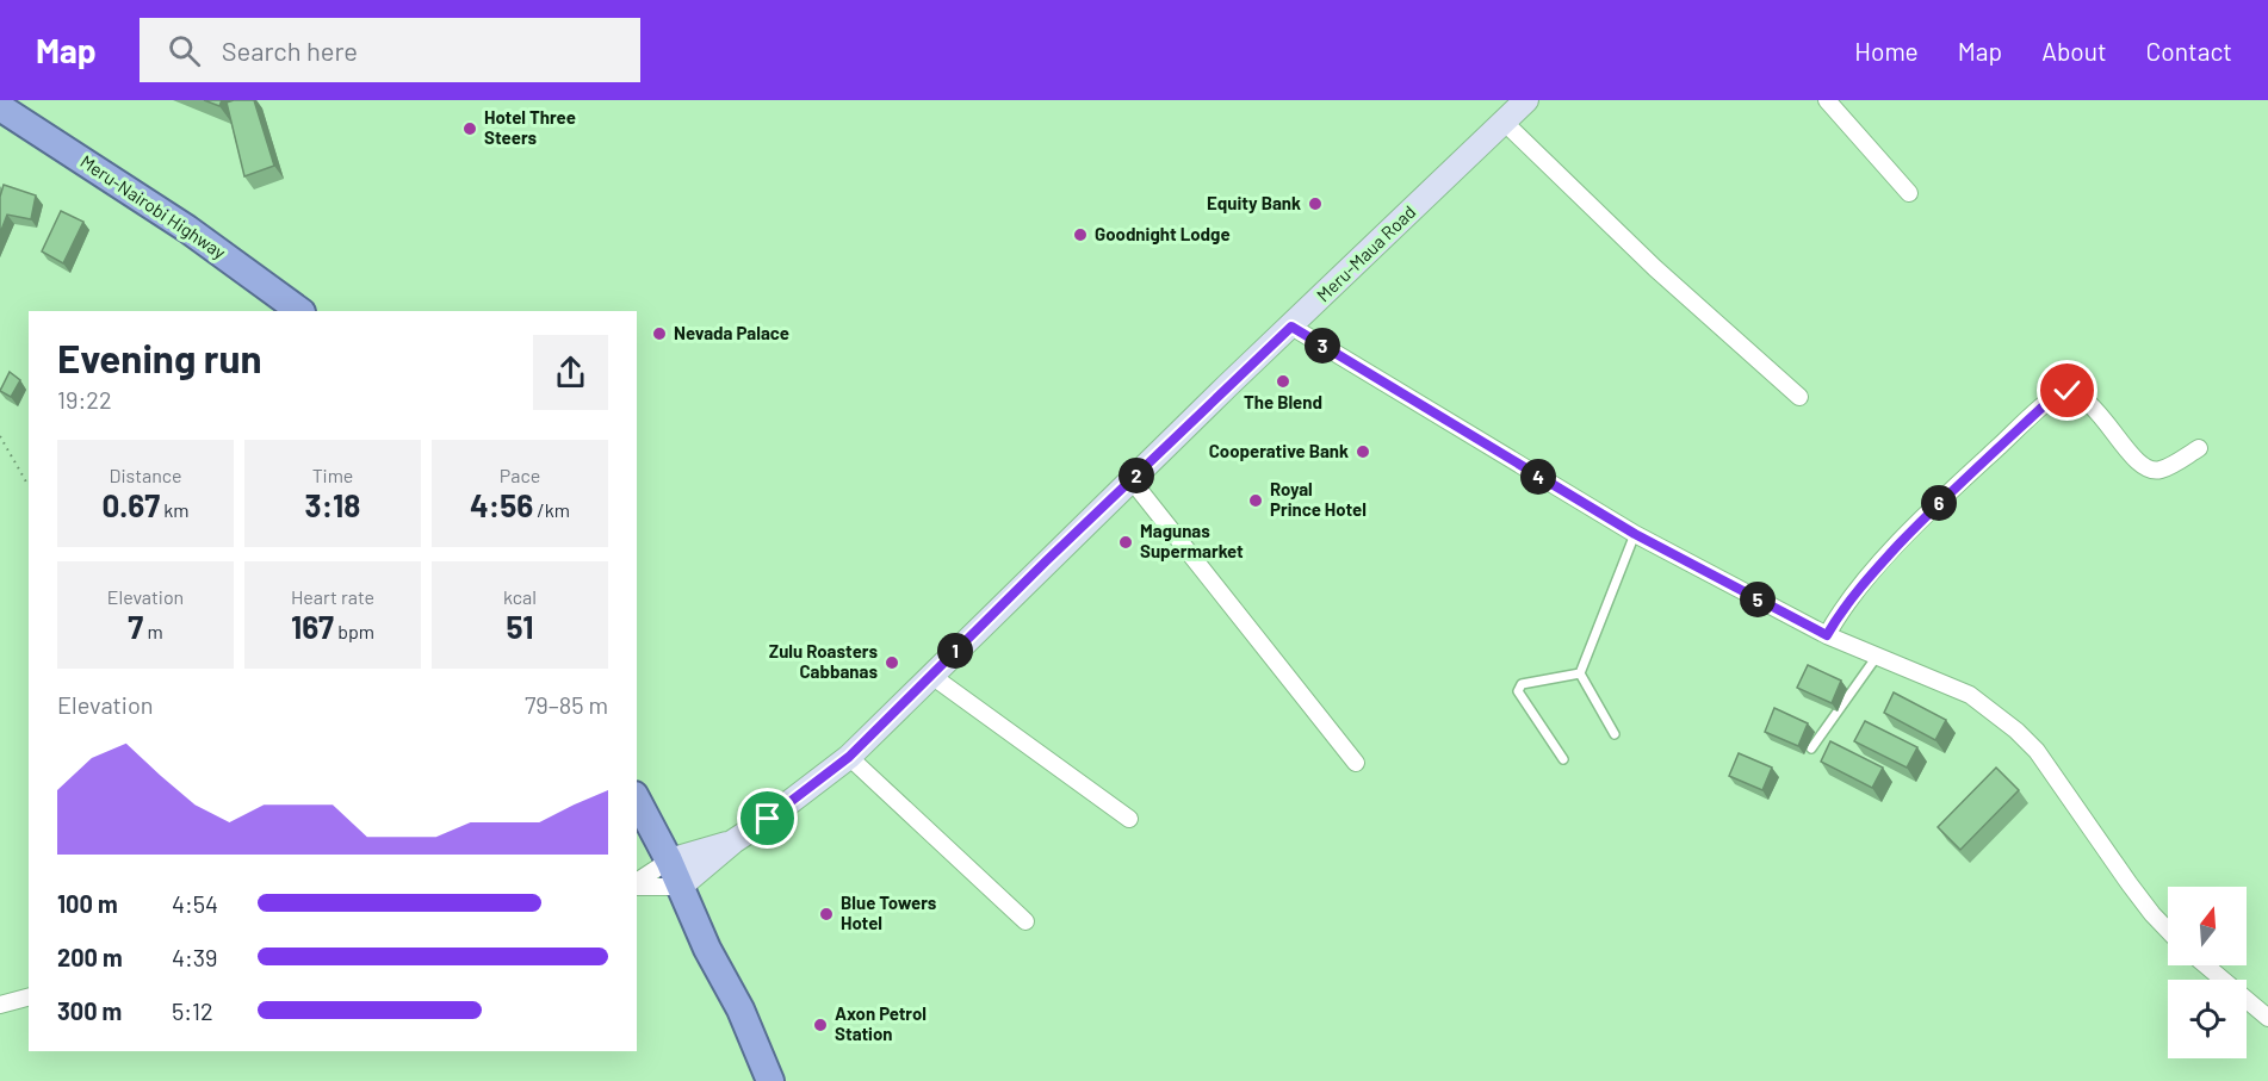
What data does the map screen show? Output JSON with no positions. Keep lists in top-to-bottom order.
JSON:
{
  "streets": {
    "highway": ["Meru-Nairobi Highway"],
    "main road": ["Meru-Maua Road"]
  },
  "places": [
    "Hotel Three Steers",
    "Equity Bank",
    "Goodnight Lodge",
    "Nevada Palace",
    "The Blend",
    "Cooperative Bank",
    "Royal Prince Hotel",
    "Magunas Supermarket",
    "Zulu Roasters Cabbanas",
    "Blue Towers Hotel",
    "Axon Petrol Station"
  ],
  "north": "top",
  "page": {
    "header": "Map",
    "search": "Search here",
    "nav": [
      "Home",
      "Map",
      "About",
      "Contact"
    ],
    "heading": ["Evening run", "19:22"],
    "pins": [
      "3",
      "2",
      "4",
      "6",
      "5",
      "1"
    ],
    "stats": [
      ["Distance", "0.67 km"],
      ["Time", "3:18"],
      ["Pace", "4:56 /km"],
      ["Elevation", "7 m"],
      ["Heart rate", "167 bpm"],
      ["kcal", "51"]
    ],
    "chart": ["Elevation", "79–85 m"],
    "list": [
      {
        "name": "100 m",
        "note": "4:54"
      },
      {
        "name": "200 m",
        "note": "4:39"
      },
      {
        "name": "300 m",
        "note": "5:12"
      }
    ]
  }
}
